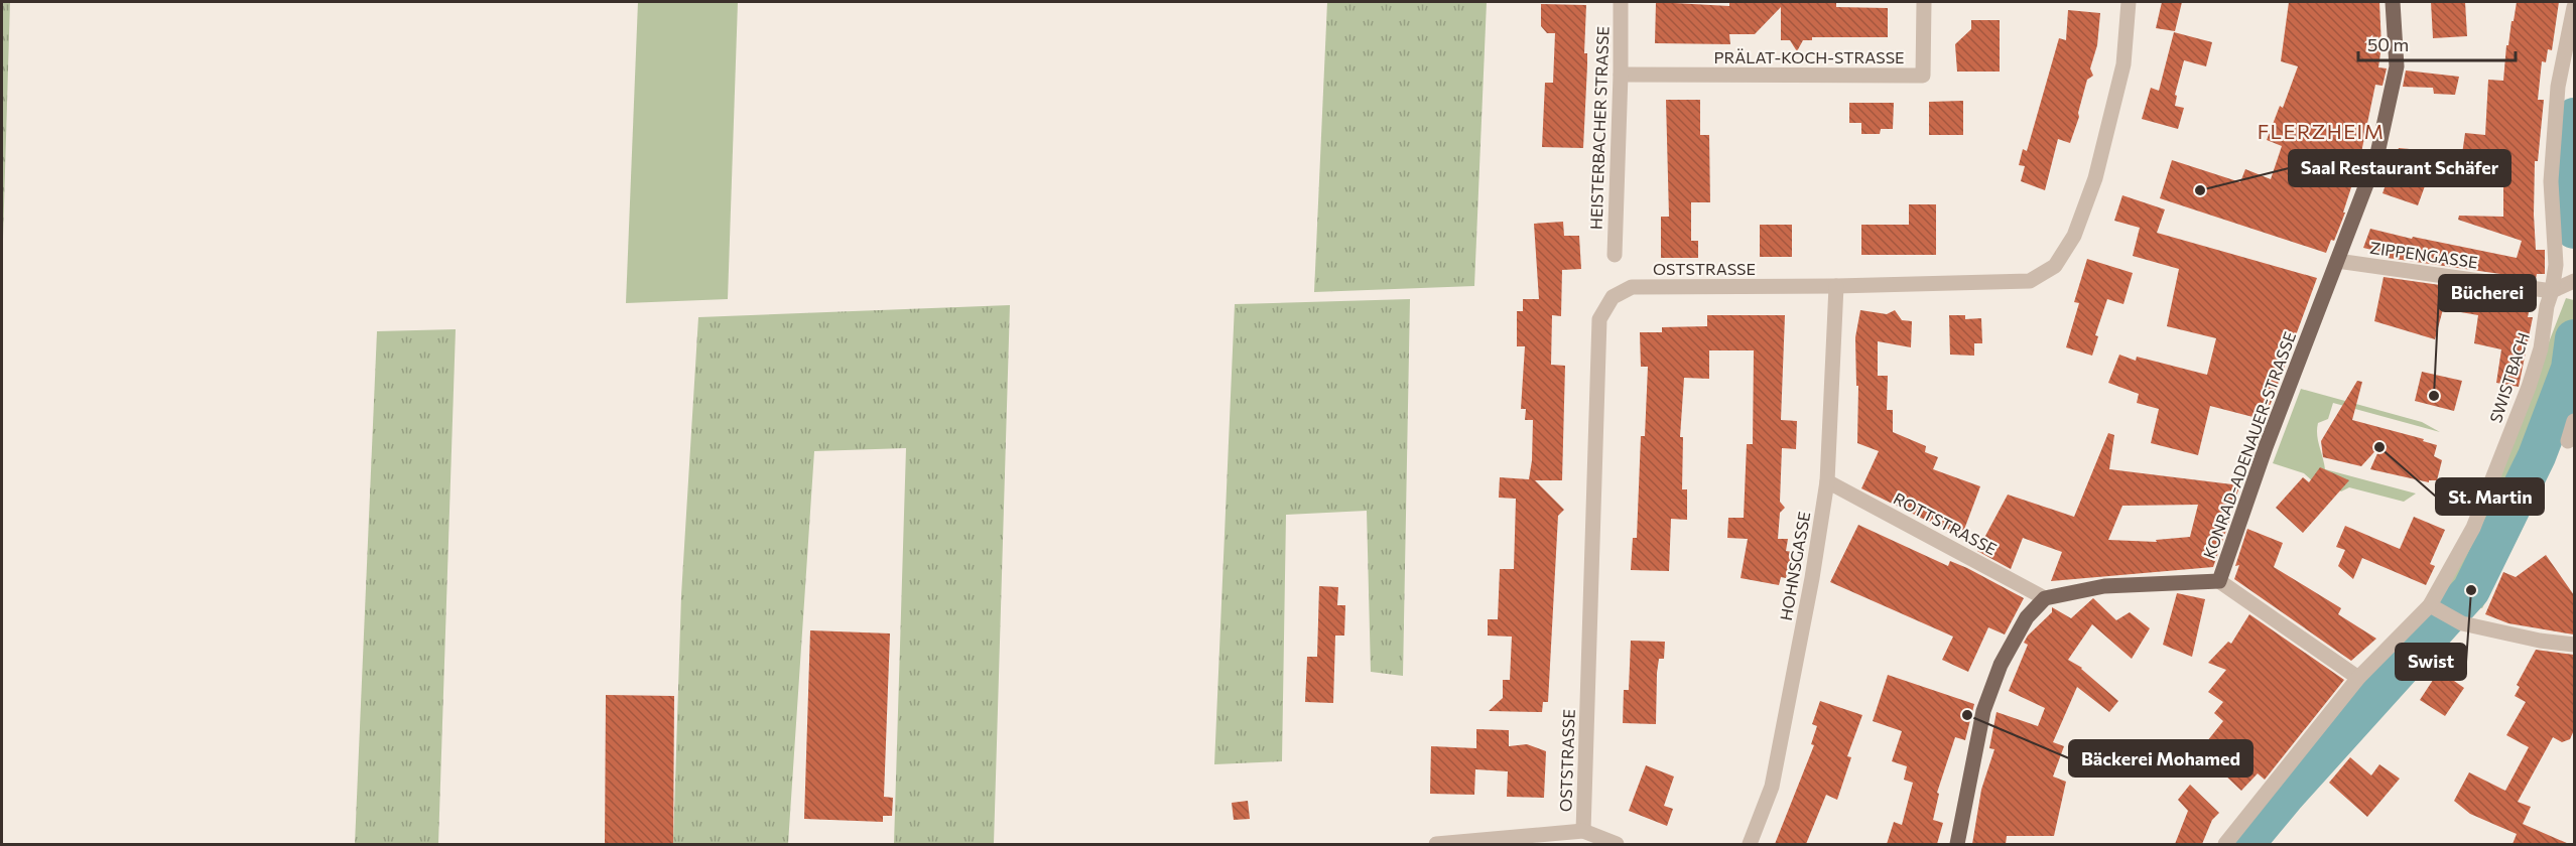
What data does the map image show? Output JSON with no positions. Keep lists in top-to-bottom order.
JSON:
{
  "streets": {
    "main road": ["KONRAD-ADENAUER-STRASSE"],
    "street": [
      "PRÄLAT-KOCH-STRASSE",
      "HEISTERBACHER STRASSE",
      "ZIPPENGASSE",
      "OSTSTRASSE",
      "SWISTBACH",
      "ROTTSTRASSE",
      "HOHNSGASSE"
    ]
  },
  "crossings": [
    ["PRÄLAT-KOCH-STRASSE", "HEISTERBACHER STRASSE"],
    ["ZIPPENGASSE", "SWISTBACH"],
    ["ZIPPENGASSE", "KONRAD-ADENAUER-STRASSE"],
    ["OSTSTRASSE", "HOHNSGASSE"],
    ["KONRAD-ADENAUER-STRASSE", "ROTTSTRASSE"],
    ["ROTTSTRASSE", "HOHNSGASSE"]
  ],
  "districts": ["FLERZHEIM"],
  "places": [
    "Saal Restaurant Schäfer",
    "Bücherei",
    "St. Martin",
    "Swist",
    "Bäckerei Mohamed"
  ],
  "scale_bar": "50 m"
}
